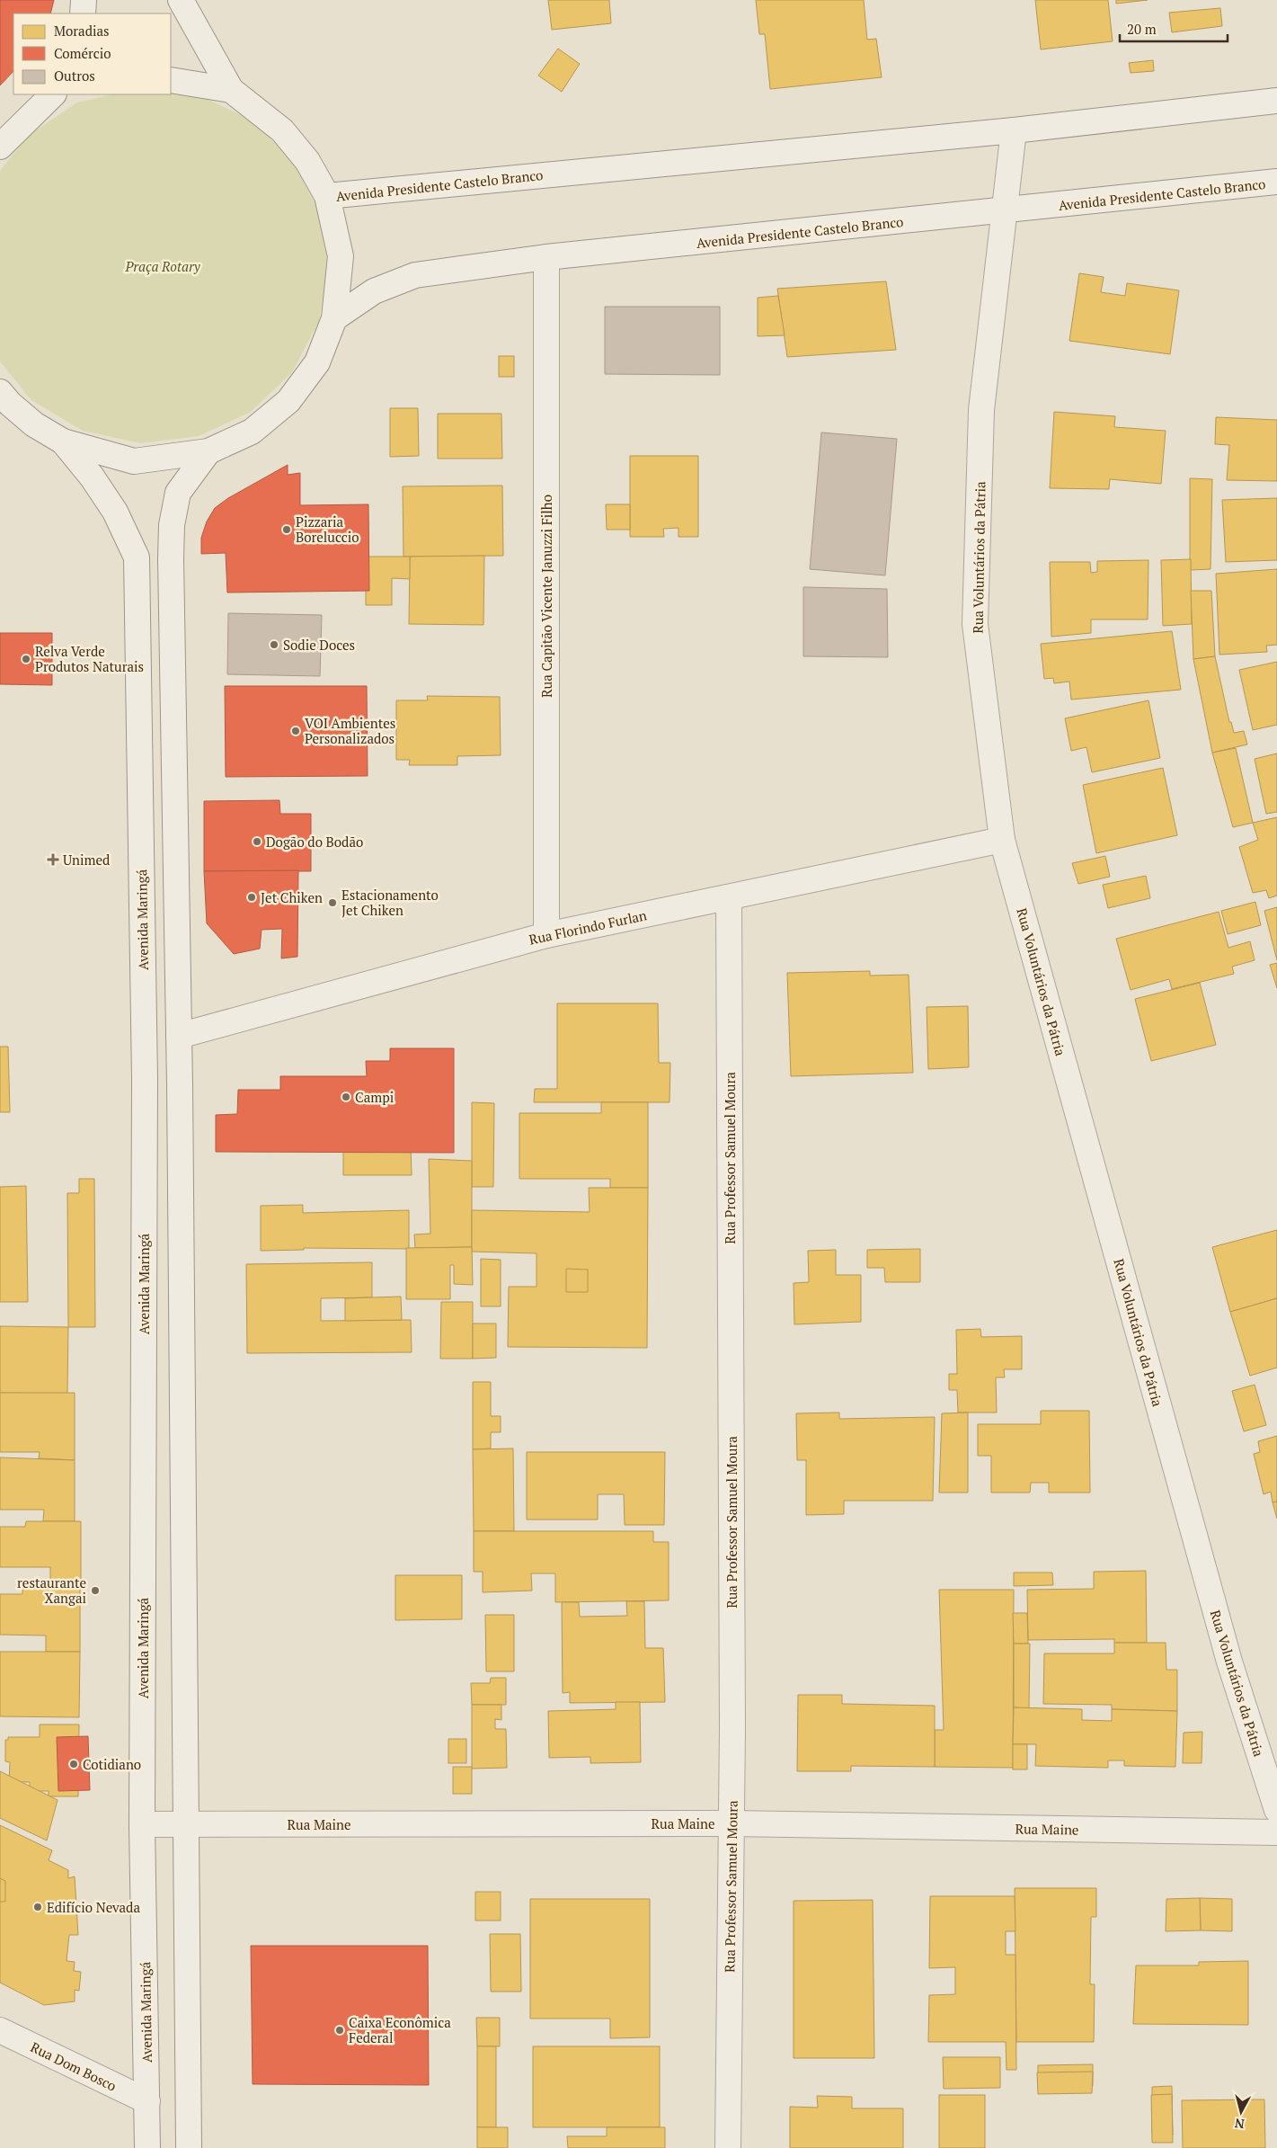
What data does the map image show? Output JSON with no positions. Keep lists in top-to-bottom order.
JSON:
{
  "streets": {
    "main road": [
      "Avenida Presidente Castelo Branco",
      "Rua Voluntários da Pátria",
      "Rua Capitão Vicente Januzzi Filho",
      "Avenida Maringá",
      "Rua Florindo Furlan",
      "Rua Professor Samuel Moura",
      "Rua Maine",
      "Rua Dom Bosco"
    ]
  },
  "crossings": [
    ["Avenida Presidente Castelo Branco", "Rua Voluntários da Pátria"],
    ["Avenida Presidente Castelo Branco", "Rua Capitão Vicente Januzzi Filho"],
    ["Rua Voluntários da Pátria", "Rua Florindo Furlan"],
    ["Rua Capitão Vicente Januzzi Filho", "Rua Florindo Furlan"],
    ["Avenida Maringá", "Rua Maine"],
    ["Avenida Maringá", "Rua Dom Bosco"],
    ["Rua Florindo Furlan", "Rua Professor Samuel Moura"],
    ["Rua Professor Samuel Moura", "Rua Maine"]
  ],
  "parks": ["Praça Rotary"],
  "places": {
    "other": [
      "Pizzaria Boreluccio",
      "Sodie Doces",
      "Relva Verde Produtos Naturais",
      "VOI Ambientes Personalizados",
      "Dogão do Bodão",
      "Jet Chiken",
      "Estacionamento Jet Chiken",
      "Campi",
      "restaurante Xangai",
      "Cotidiano",
      "Edifício Nevada",
      "Caixa Econômica Federal"
    ],
    "health": ["Unimed"]
  },
  "legend": ["Moradias", "Comércio", "Outros"],
  "scale_bar": "20 m",
  "north": "bottom"
}
